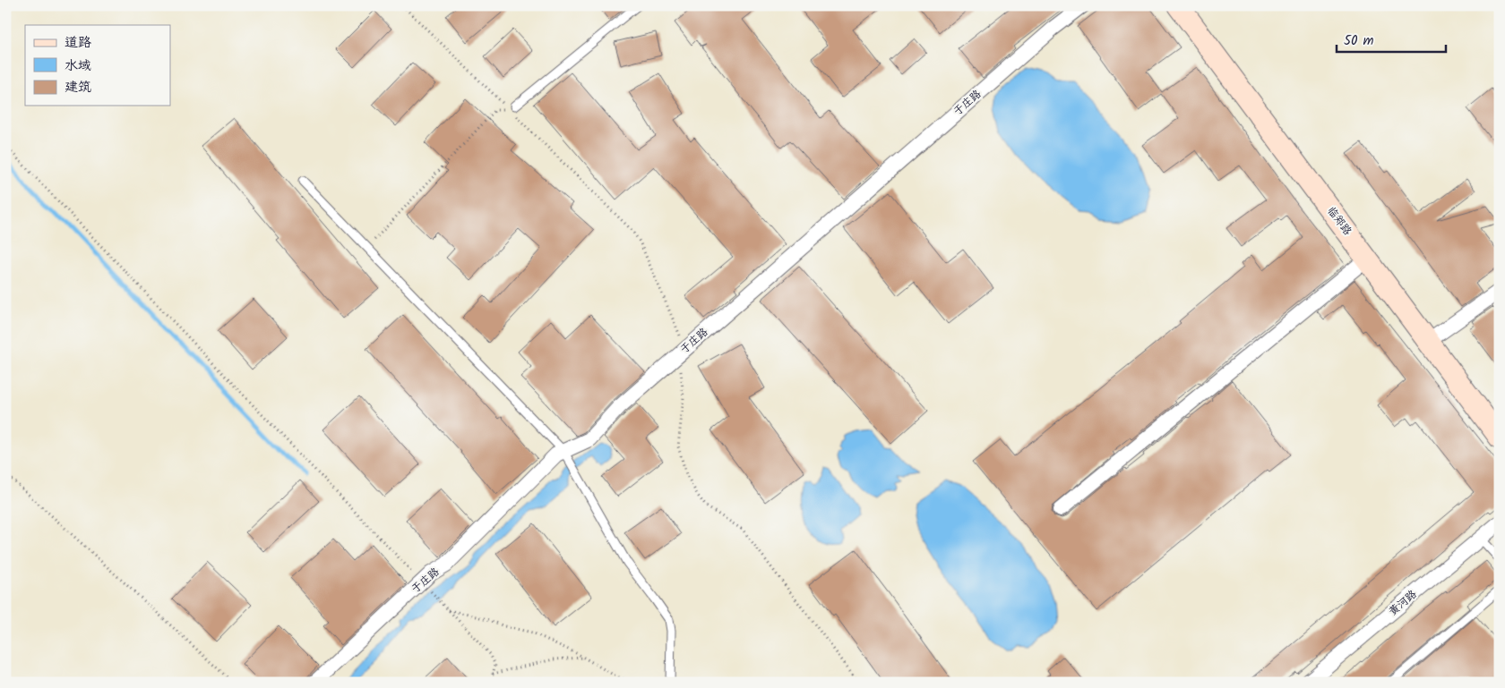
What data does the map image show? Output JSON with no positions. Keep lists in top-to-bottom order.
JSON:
{
  "streets": {
    "main road": ["临郑路"],
    "street": ["于庄路", "黄河路"]
  },
  "legend": ["道路", "水域", "建筑"],
  "scale_bar": "50 m"
}
